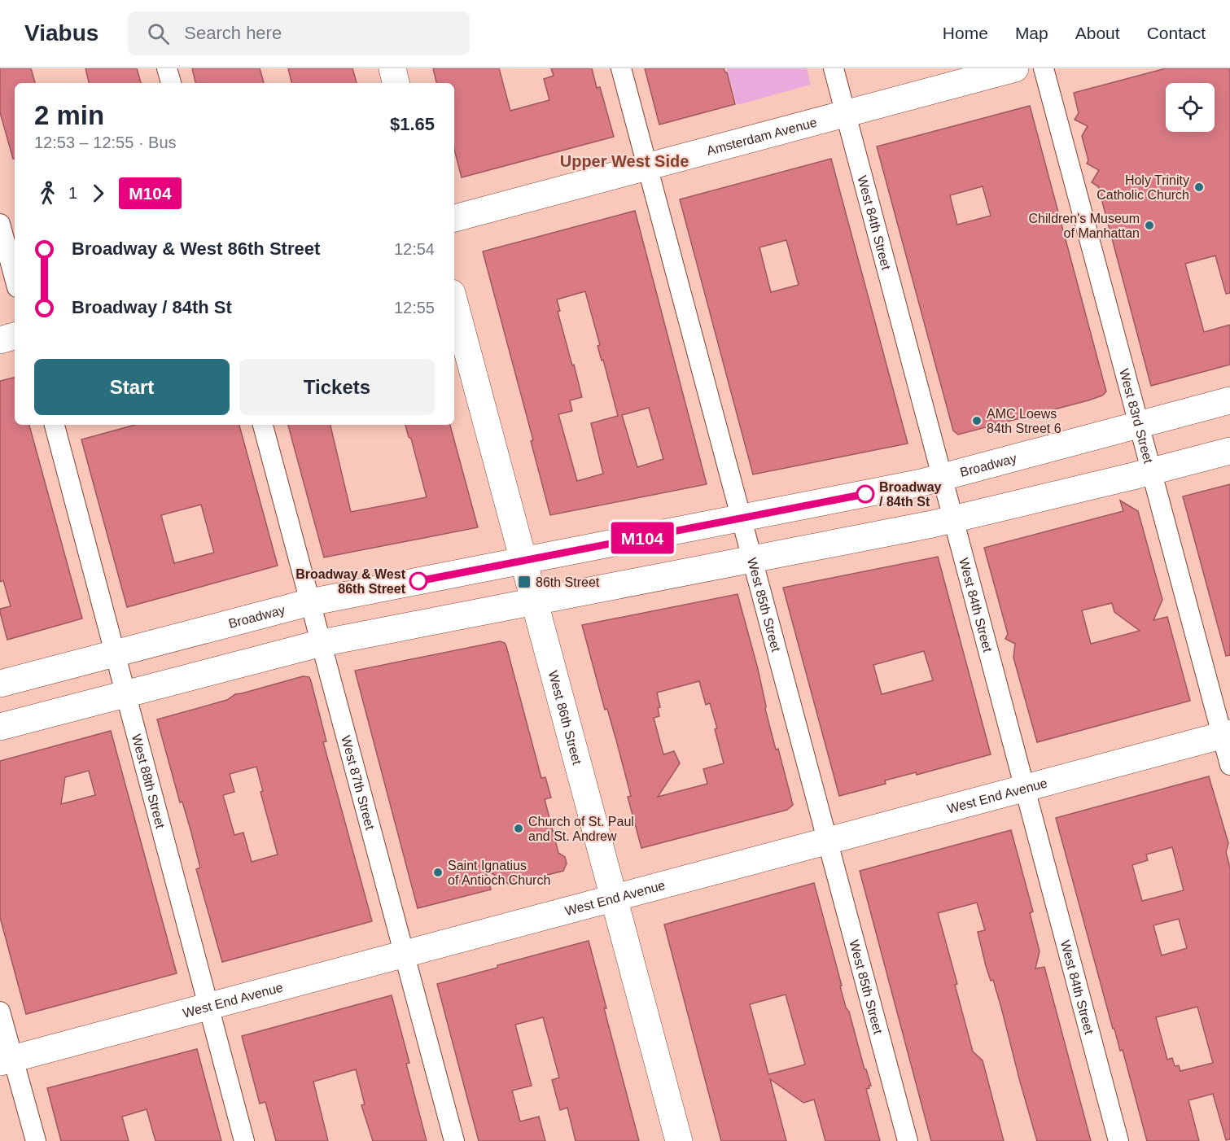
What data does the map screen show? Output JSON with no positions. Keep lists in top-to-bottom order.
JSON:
{
  "streets": {
    "main road": [
      "Amsterdam Avenue",
      "Broadway",
      "West 86th Street",
      "West End Avenue"
    ],
    "street": [
      "West 84th Street",
      "West 83rd Street",
      "West 85th Street",
      "West 87th Street",
      "West 88th Street"
    ]
  },
  "crossings": [
    ["Amsterdam Avenue", "West 84th Street"],
    ["Amsterdam Avenue", "West 85th Street"],
    ["West 84th Street", "Broadway"],
    ["West 84th Street", "West End Avenue"],
    ["West 83rd Street", "Broadway"],
    ["West 83rd Street", "West End Avenue"],
    ["Broadway", "West 85th Street"],
    ["Broadway", "West 86th Street"],
    ["Broadway", "West 87th Street"],
    ["Broadway", "West 88th Street"],
    ["West 85th Street", "West End Avenue"],
    ["West 86th Street", "West End Avenue"],
    ["West 87th Street", "West End Avenue"],
    ["West 88th Street", "West End Avenue"]
  ],
  "districts": ["Upper West Side"],
  "places": {
    "other": [
      "Holy Trinity Catholic Church",
      "Children's Museum of Manhattan",
      "AMC Loews 84th Street 6",
      "Broadway / 84th St",
      "Broadway & West 86th Street",
      "Church of St. Paul and St. Andrew",
      "Saint Ignatius of Antioch Church"
    ],
    "transit": ["86th Street"]
  },
  "lines": ["bus line M104"],
  "page": {
    "header": "Viabus",
    "search": "Search here",
    "nav": [
      "Home",
      "Map",
      "About",
      "Contact"
    ],
    "on_map": "M104",
    "heading": ["2 min", "12:53 – 12:55 · Bus", "$1.65"],
    "legs": ["1", "M104"],
    "list": [
      {
        "name": "Broadway & West 86th Street",
        "value": "12:54"
      },
      {
        "name": "Broadway / 84th St",
        "value": "12:55"
      }
    ],
    "buttons": ["Start", "Tickets"]
  }
}
